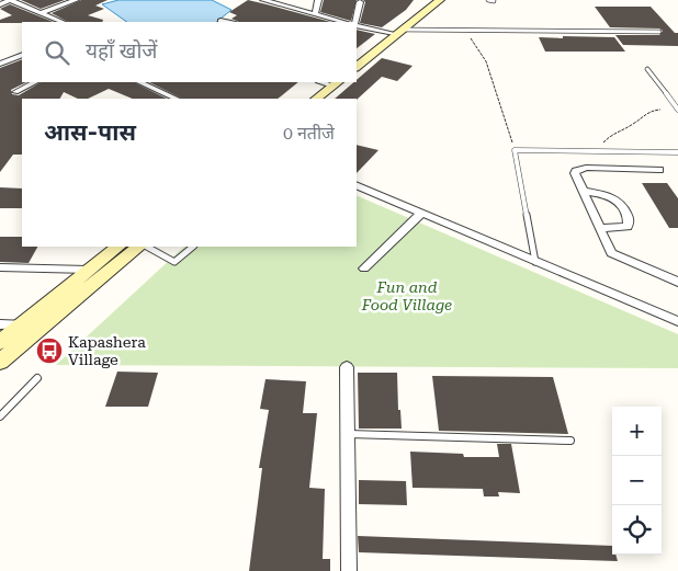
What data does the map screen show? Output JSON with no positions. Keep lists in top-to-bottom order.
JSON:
{
  "parks": ["Fun and Food Village"],
  "places": {
    "bus stop": ["Kapashera Village"]
  },
  "page": {
    "search": "यहाँ खोजें",
    "heading": ["आस-पास", "0 नतीजे"],
    "map_buttons": ["+", "−"]
  }
}
